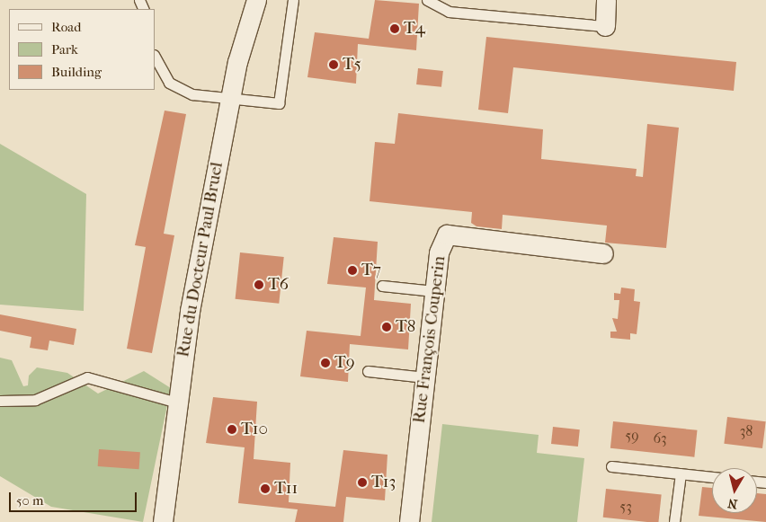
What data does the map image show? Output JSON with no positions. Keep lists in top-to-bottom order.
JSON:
{
  "streets": {
    "street": ["Rue du Docteur Paul Bruel", "Rue François Couperin"]
  },
  "places": [
    "T4",
    "T5",
    "T7",
    "T6",
    "T8",
    "T9",
    "T10",
    "T13",
    "T11"
  ],
  "house_numbers": [
    "38",
    "59",
    "63",
    "53"
  ],
  "legend": ["Road", "Park", "Building"],
  "scale_bar": "50 m",
  "north": "bottom"
}
